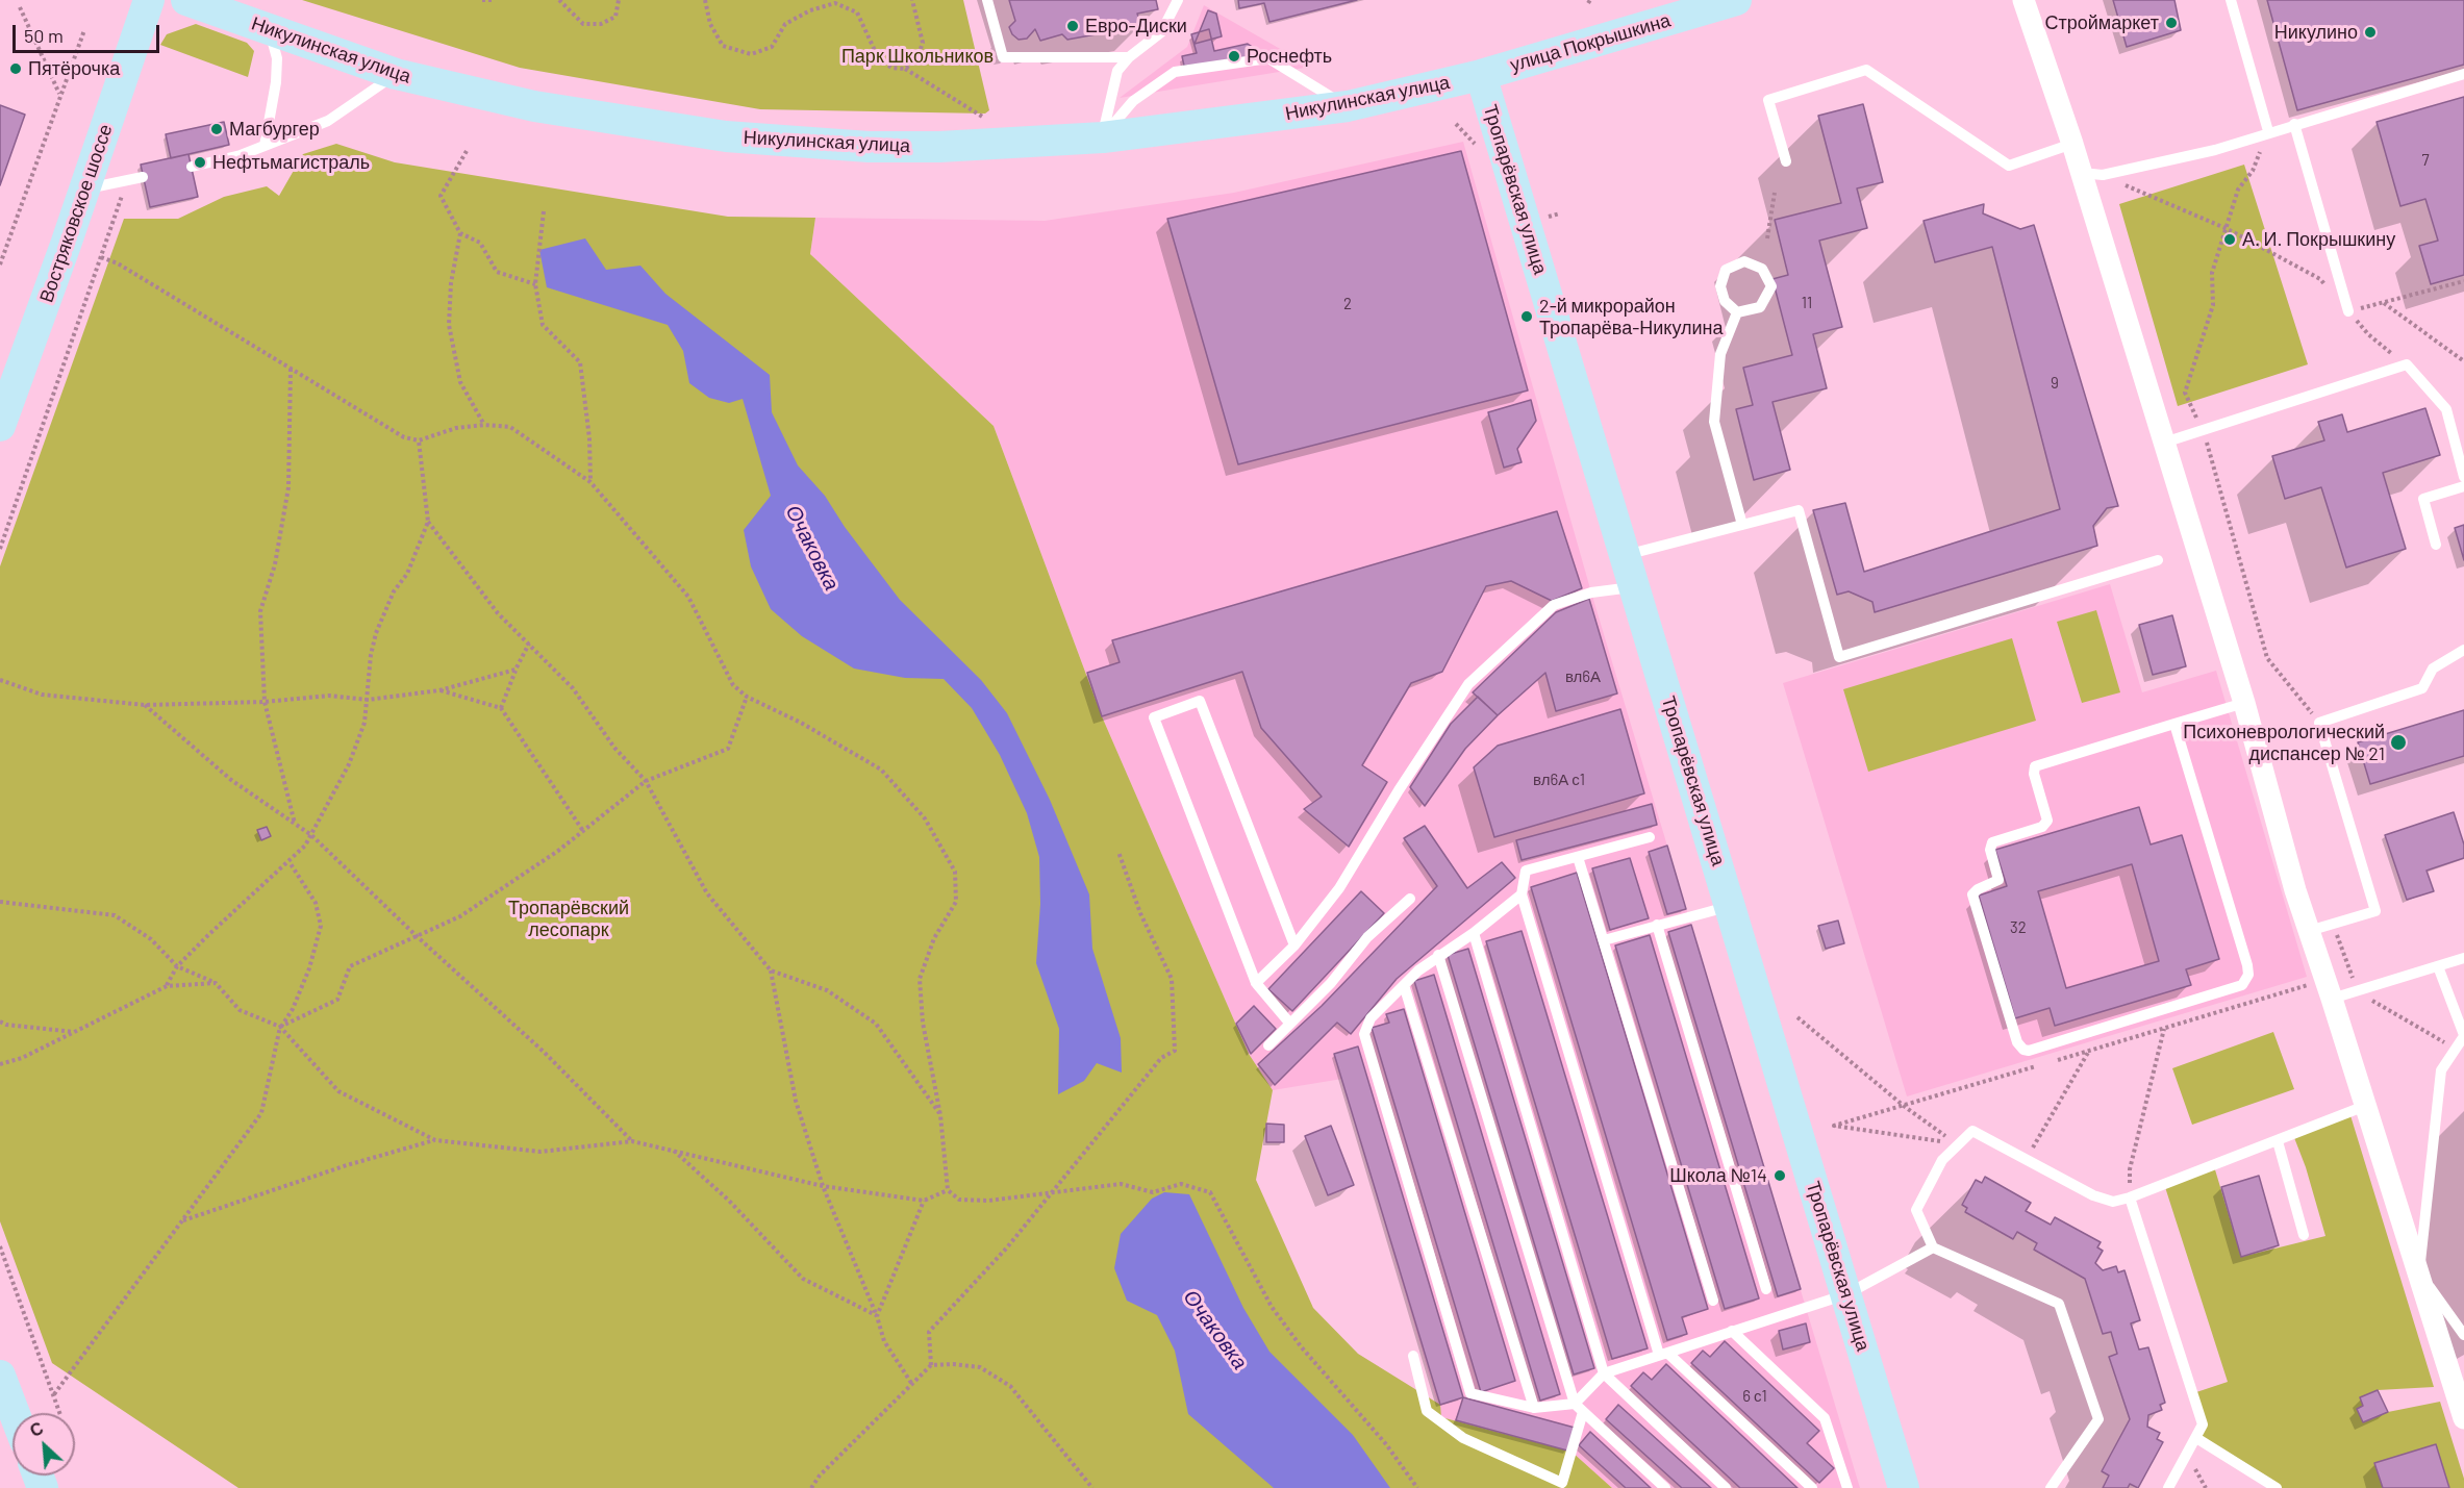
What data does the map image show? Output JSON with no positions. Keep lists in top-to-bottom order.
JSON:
{
  "streets": {
    "street": [
      "улица Покрышкина",
      "Никулинская улица",
      "Тропарёвская улица",
      "Востряковское шоссе"
    ]
  },
  "crossings": [
    ["улица Покрышкина", "Никулинская улица"],
    ["улица Покрышкина", "Тропарёвская улица"],
    ["Никулинская улица", "Тропарёвская улица"]
  ],
  "water": ["Очаковка"],
  "parks": ["Парк Школьников", "Тропарёвский лесопарк"],
  "places": [
    "Строймаркет",
    "Евро-Диски",
    "Никулино",
    "Роснефть",
    "Пятёрочка",
    "Магбургер",
    "Нефтьмагистраль",
    "А. И. Покрышкину",
    "2-й микрорайон Тропарёва-Никулина",
    "Психоневрологический диспансер № 21",
    "Школа №14"
  ],
  "house_numbers": [
    "7",
    "11",
    "2",
    "9",
    "вл6А",
    "вл6А с1",
    "32",
    "6 с1"
  ],
  "scale_bar": "50 m",
  "north": "top left"
}
